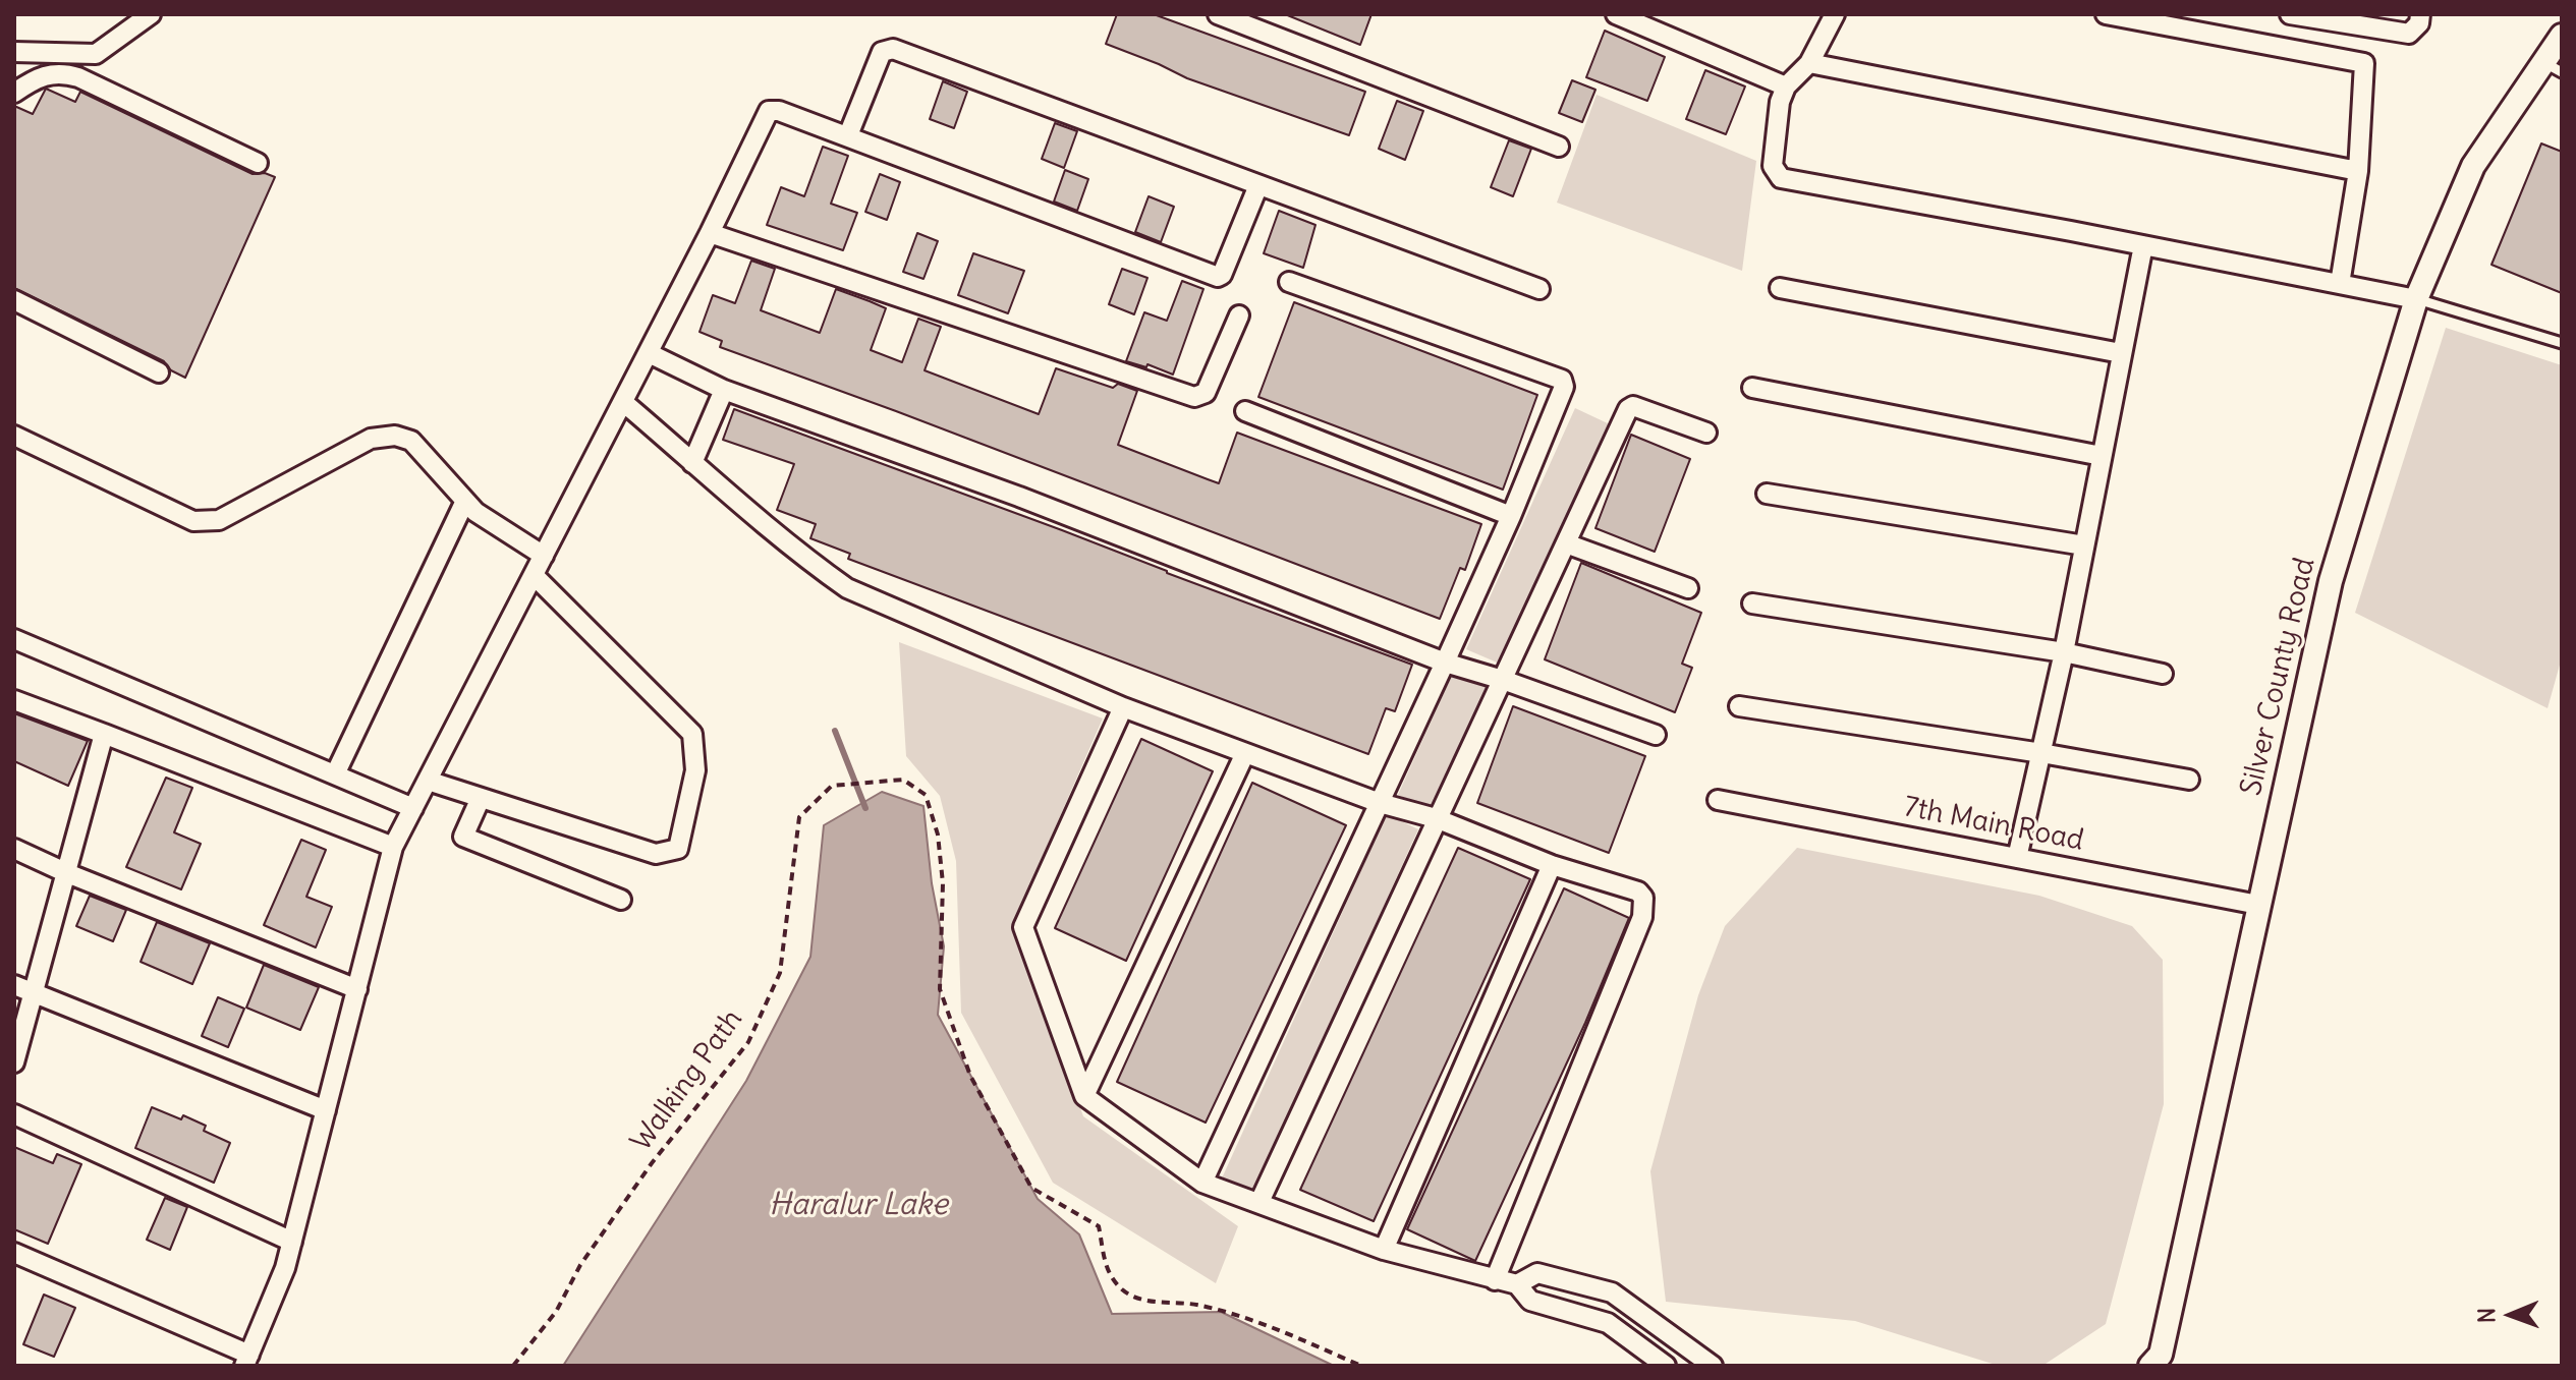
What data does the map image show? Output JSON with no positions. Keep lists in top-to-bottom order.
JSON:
{
  "streets": {
    "street": ["Silver County Road", "7th Main Road"],
    "path": ["Walking Path"]
  },
  "crossings": [
    ["Silver County Road", "7th Main Road"]
  ],
  "water": ["Haralur Lake"],
  "north": "left"
}
